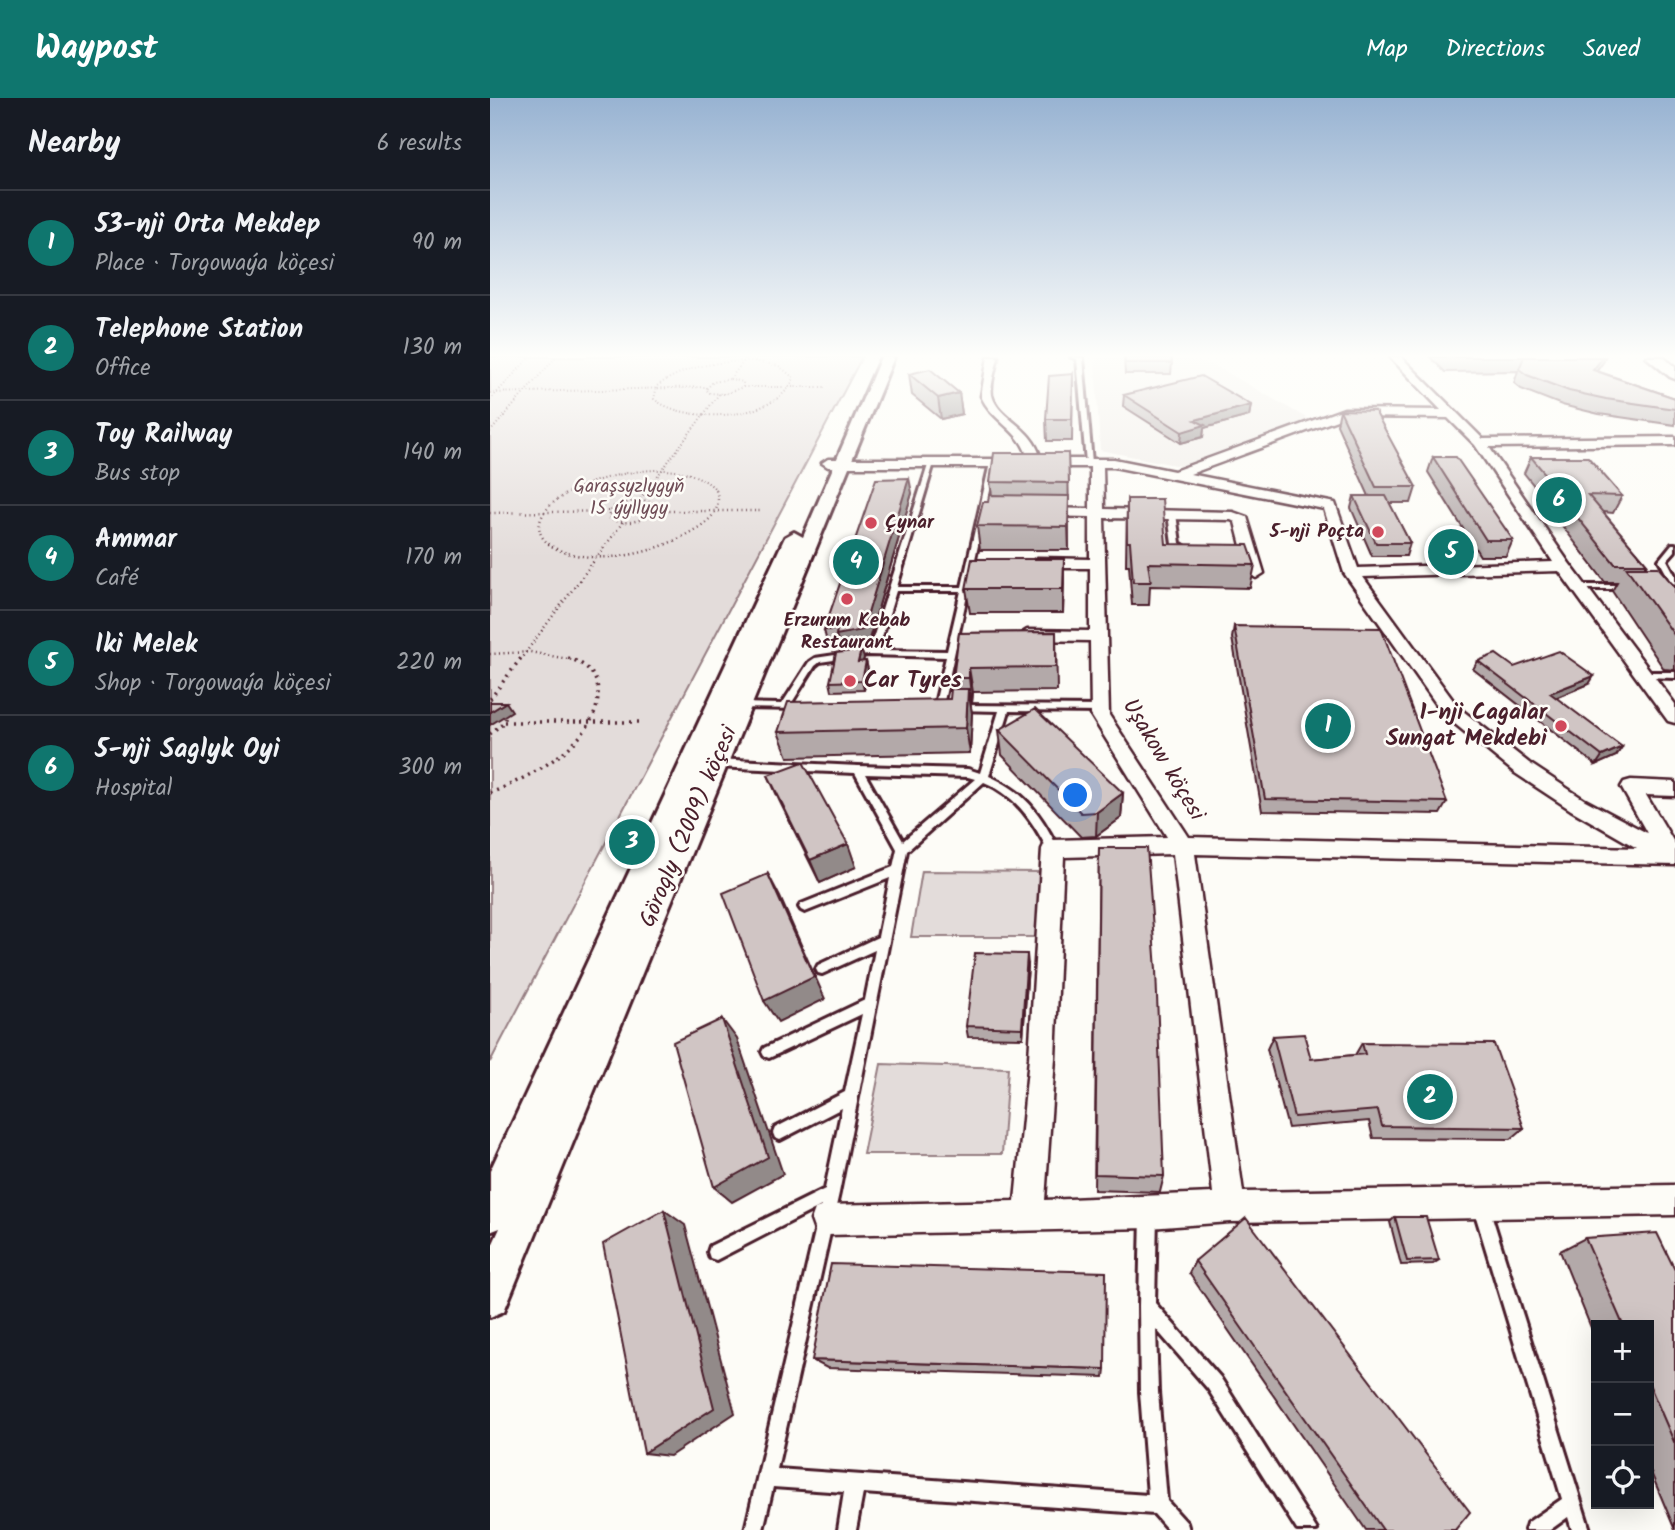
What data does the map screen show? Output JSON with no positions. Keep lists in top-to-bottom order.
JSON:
{
  "streets": {
    "street": ["Uşakow köçesi", "Görogly (2009) köçesi"]
  },
  "parks": ["Garaşsyzlygyň 15 ýyllygy"],
  "places": [
    "Çynar",
    "5-nji Poçta",
    "Erzurum Kebab Restaurant",
    "Car Tyres",
    "1-nji Cagalar Sungat Mekdebi"
  ],
  "page": {
    "header": "Waypost",
    "nav": ["Map", "Directions", "Saved"],
    "heading": ["Nearby", "6 results"],
    "list": [
      {
        "mark": "1",
        "name": "53-nji Orta Mekdep",
        "note": "Place · Torgowaýa köçesi",
        "value": "90 m"
      },
      {
        "mark": "2",
        "name": "Telephone Station",
        "note": "Office",
        "value": "130 m"
      },
      {
        "mark": "3",
        "name": "Toy Railway",
        "note": "Bus stop",
        "value": "140 m"
      },
      {
        "mark": "4",
        "name": "Ammar",
        "note": "Café",
        "value": "170 m"
      },
      {
        "mark": "5",
        "name": "Iki Melek",
        "note": "Shop · Torgowaýa köçesi",
        "value": "220 m"
      },
      {
        "mark": "6",
        "name": "5-nji Saglyk Oyi",
        "note": "Hospital",
        "value": "300 m"
      }
    ],
    "pins": [
      "6",
      "5",
      "4",
      "1",
      "3",
      "2"
    ],
    "map_buttons": ["+", "−"]
  }
}
